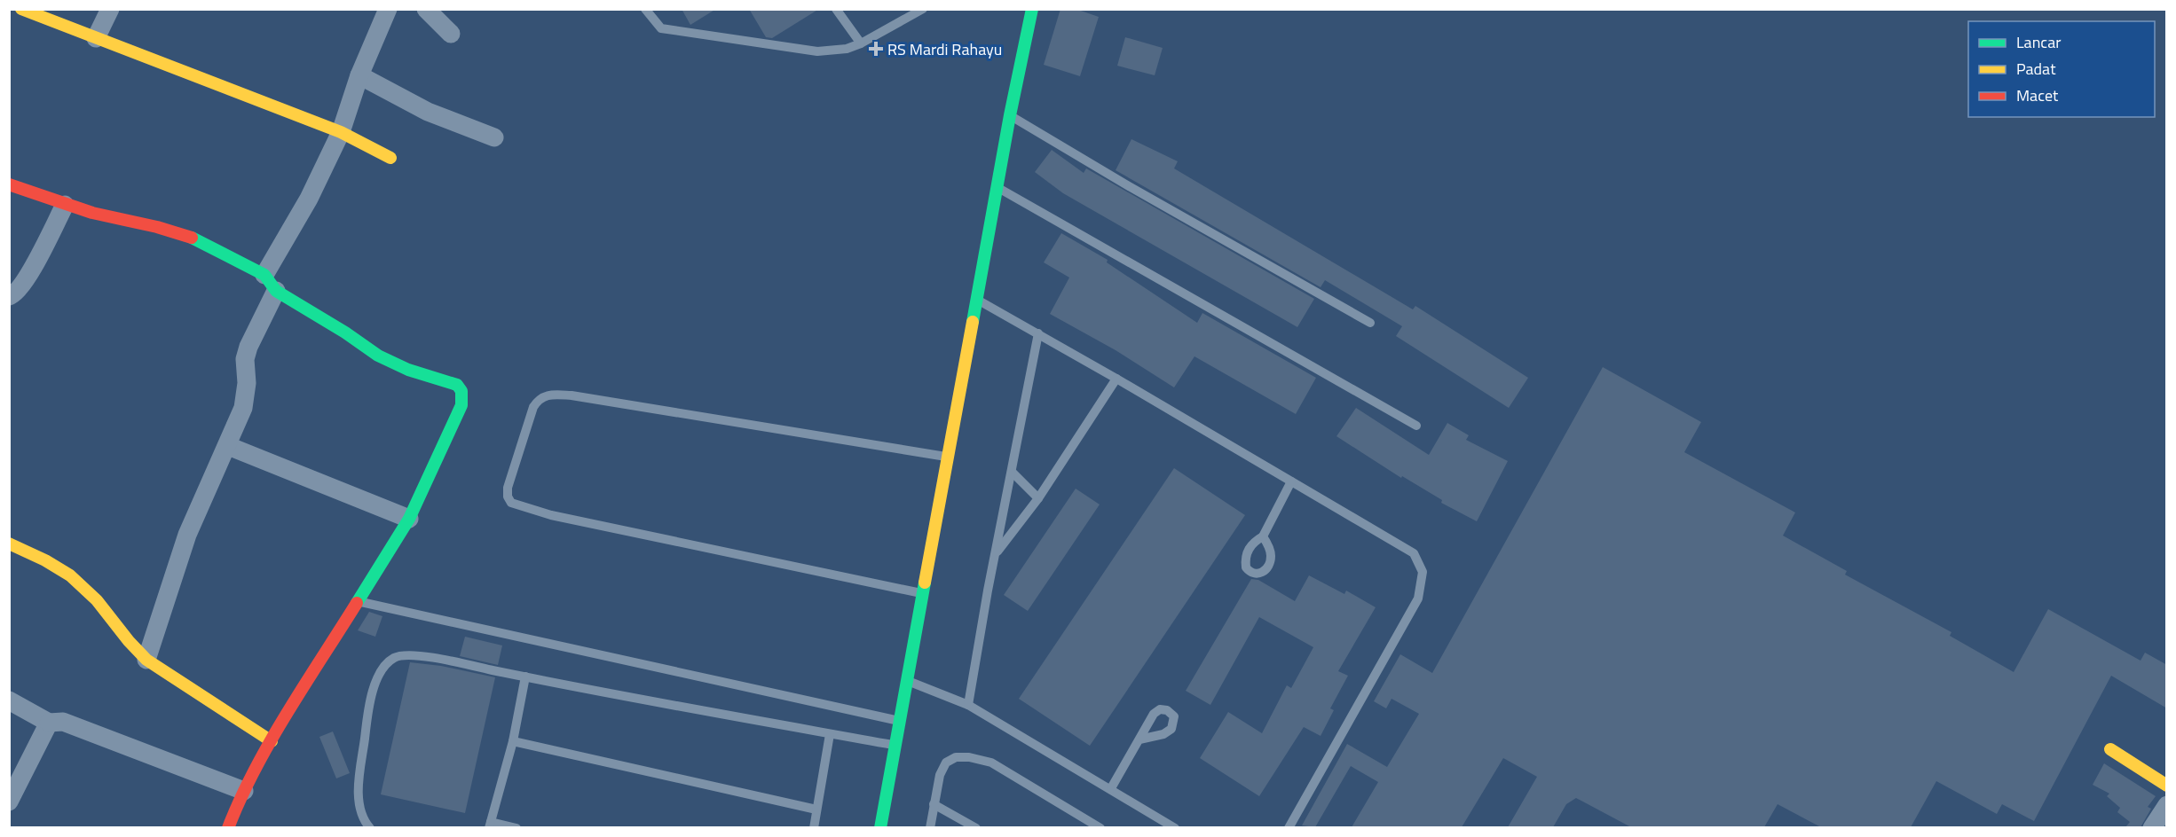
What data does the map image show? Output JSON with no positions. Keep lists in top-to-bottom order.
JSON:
{
  "places": {
    "health": ["RS Mardi Rahayu"]
  },
  "legend": ["Lancar", "Padat", "Macet"]
}
